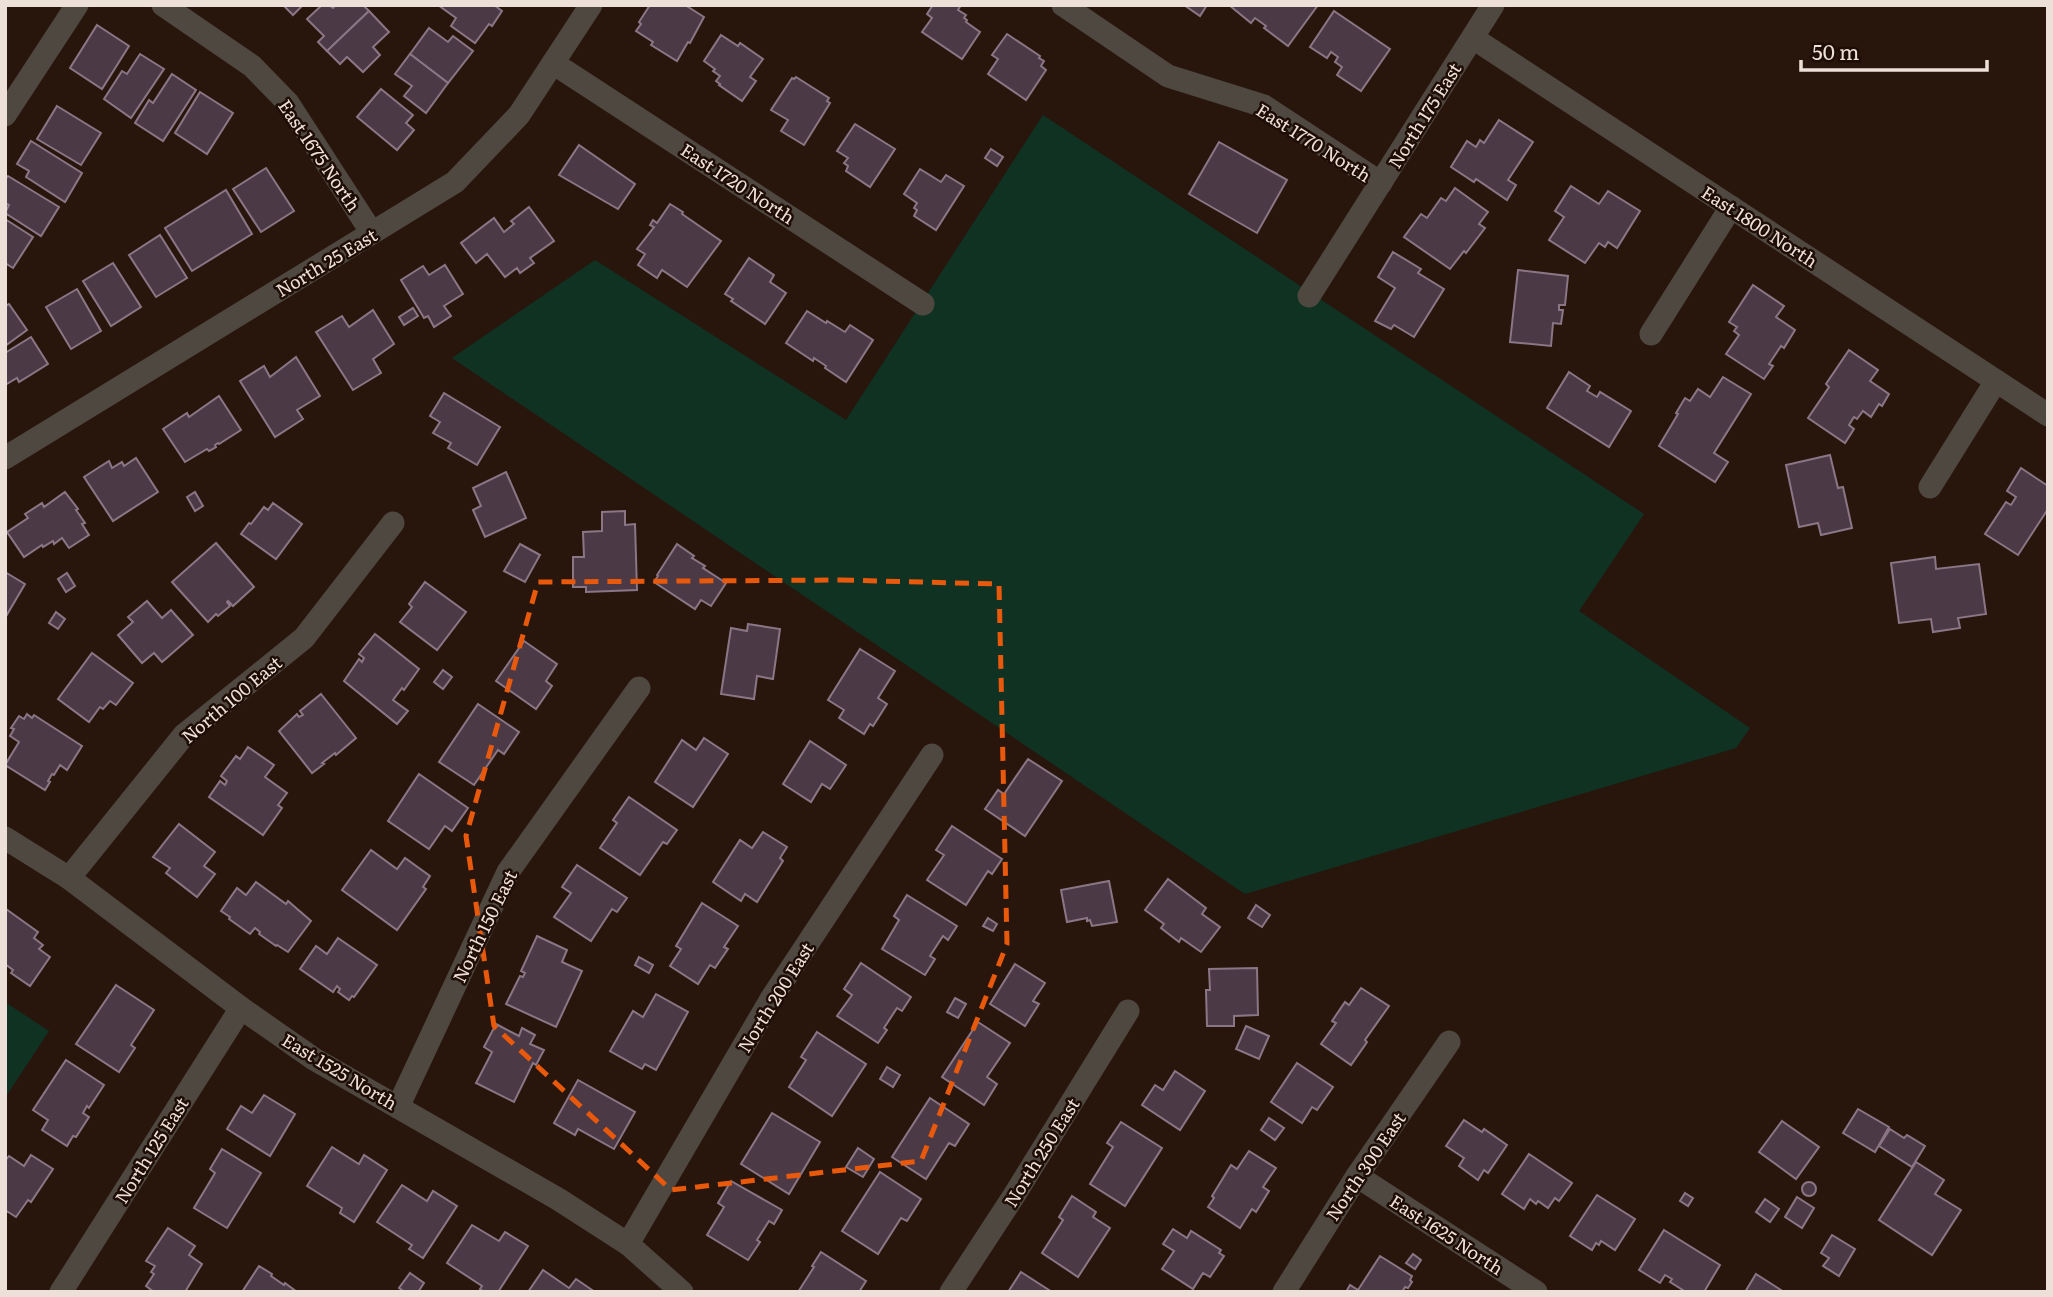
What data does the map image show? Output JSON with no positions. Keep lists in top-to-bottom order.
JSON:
{
  "streets": {
    "street": [
      "North 175 East",
      "East 1770 North",
      "East 1675 North",
      "East 1720 North",
      "East 1800 North",
      "North 25 East",
      "North 100 East",
      "North 150 East",
      "North 200 East",
      "East 1525 North",
      "North 125 East",
      "North 250 East",
      "North 300 East",
      "East 1625 North"
    ]
  },
  "crossings": [
    ["North 175 East", "East 1770 North"],
    ["North 175 East", "East 1800 North"],
    ["East 1675 North", "North 25 East"],
    ["East 1720 North", "North 25 East"],
    ["North 100 East", "East 1525 North"],
    ["North 150 East", "East 1525 North"],
    ["North 200 East", "East 1525 North"],
    ["East 1525 North", "North 125 East"],
    ["North 300 East", "East 1625 North"]
  ],
  "scale_bar": "50 m"
}
